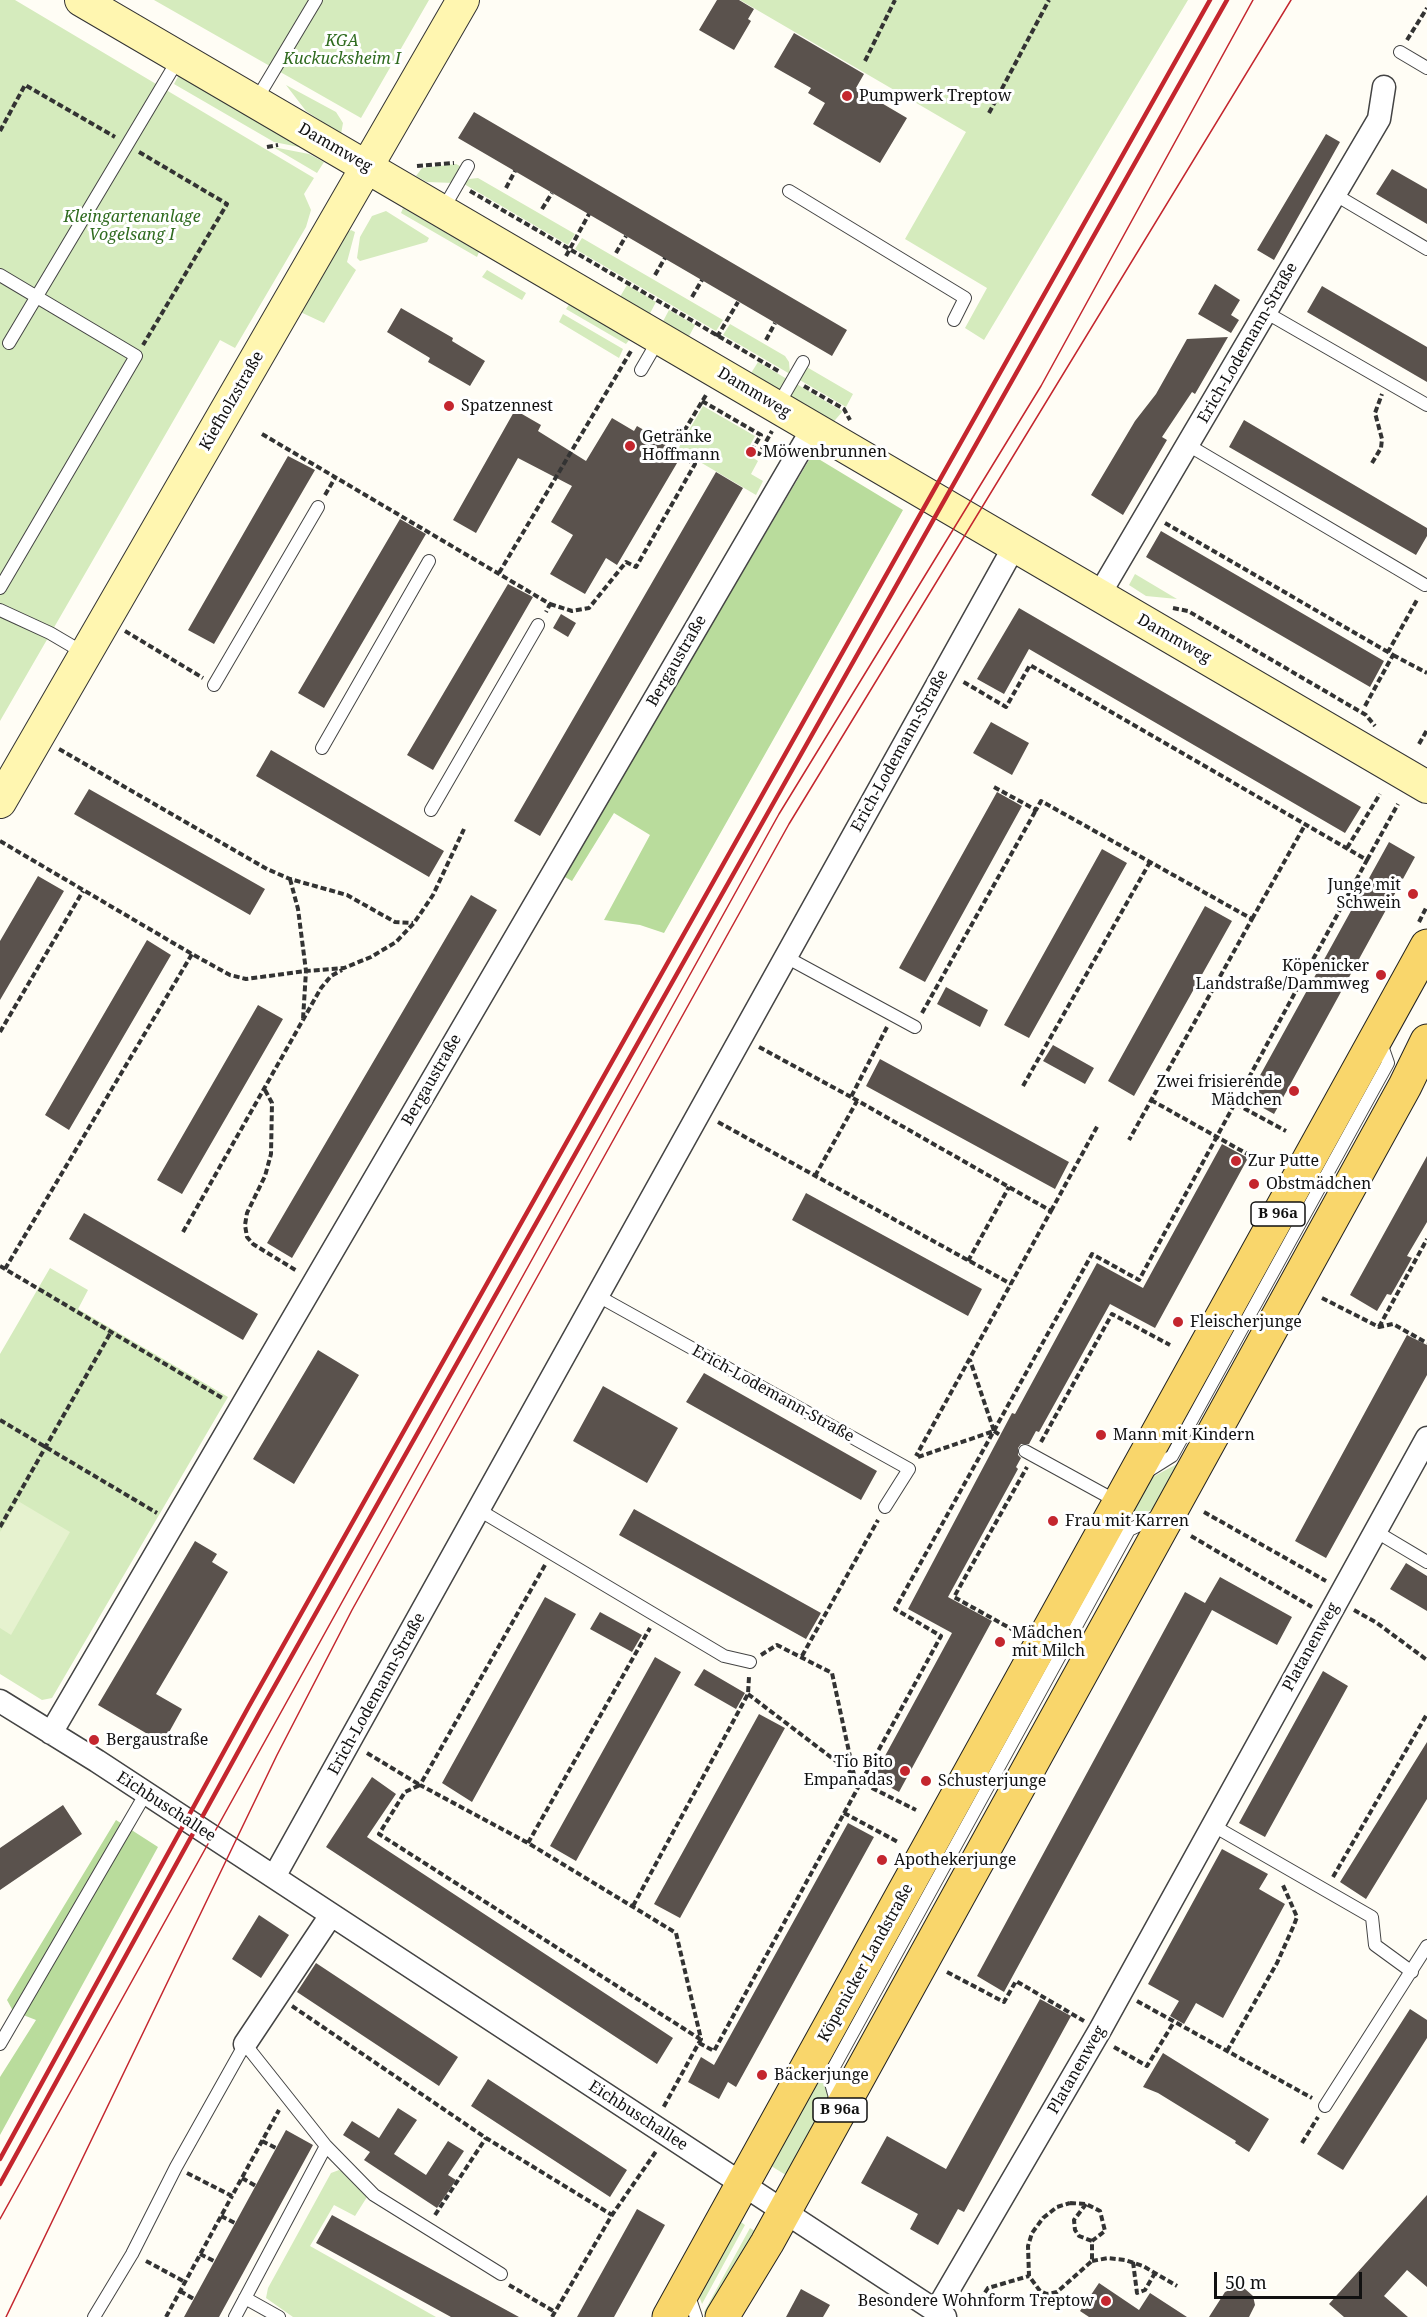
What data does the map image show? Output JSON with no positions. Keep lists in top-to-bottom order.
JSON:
{
  "streets": {
    "main road": ["B 96a", "Köpenicker Landstraße"],
    "street": [
      "Dammweg",
      "Erich-Lodemann-Straße",
      "Kiefholzstraße",
      "Bergaustraße",
      "Platanenweg",
      "Eichbuschallee"
    ]
  },
  "crossings": [
    ["Dammweg", "Erich-Lodemann-Straße"],
    ["Dammweg", "Kiefholzstraße"],
    ["Dammweg", "Bergaustraße"],
    ["Erich-Lodemann-Straße", "Eichbuschallee"],
    ["Bergaustraße", "Eichbuschallee"],
    ["B 96a", "Eichbuschallee"],
    ["Platanenweg", "Eichbuschallee"],
    ["Eichbuschallee", "Köpenicker Landstraße"]
  ],
  "parks": ["KGA Kuckucksheim I", "Kleingartenanlage Vogelsang I"],
  "places": [
    "Pumpwerk Treptow",
    "Spatzennest",
    "Getränke Hoffmann",
    "Möwenbrunnen",
    "Junge mit Schwein",
    "Köpenicker Landstraße/Dammweg",
    "Zwei frisierende Mädchen",
    "Zur Putte",
    "Obstmädchen",
    "Fleischerjunge",
    "Mann mit Kindern",
    "Frau mit Karren",
    "Mädchen mit Milch",
    "Bergaustraße",
    "Tio Bito Empanadas",
    "Schusterjunge",
    "Apothekerjunge",
    "Bäckerjunge",
    "Besondere Wohnform Treptow"
  ],
  "scale_bar": "50 m"
}
